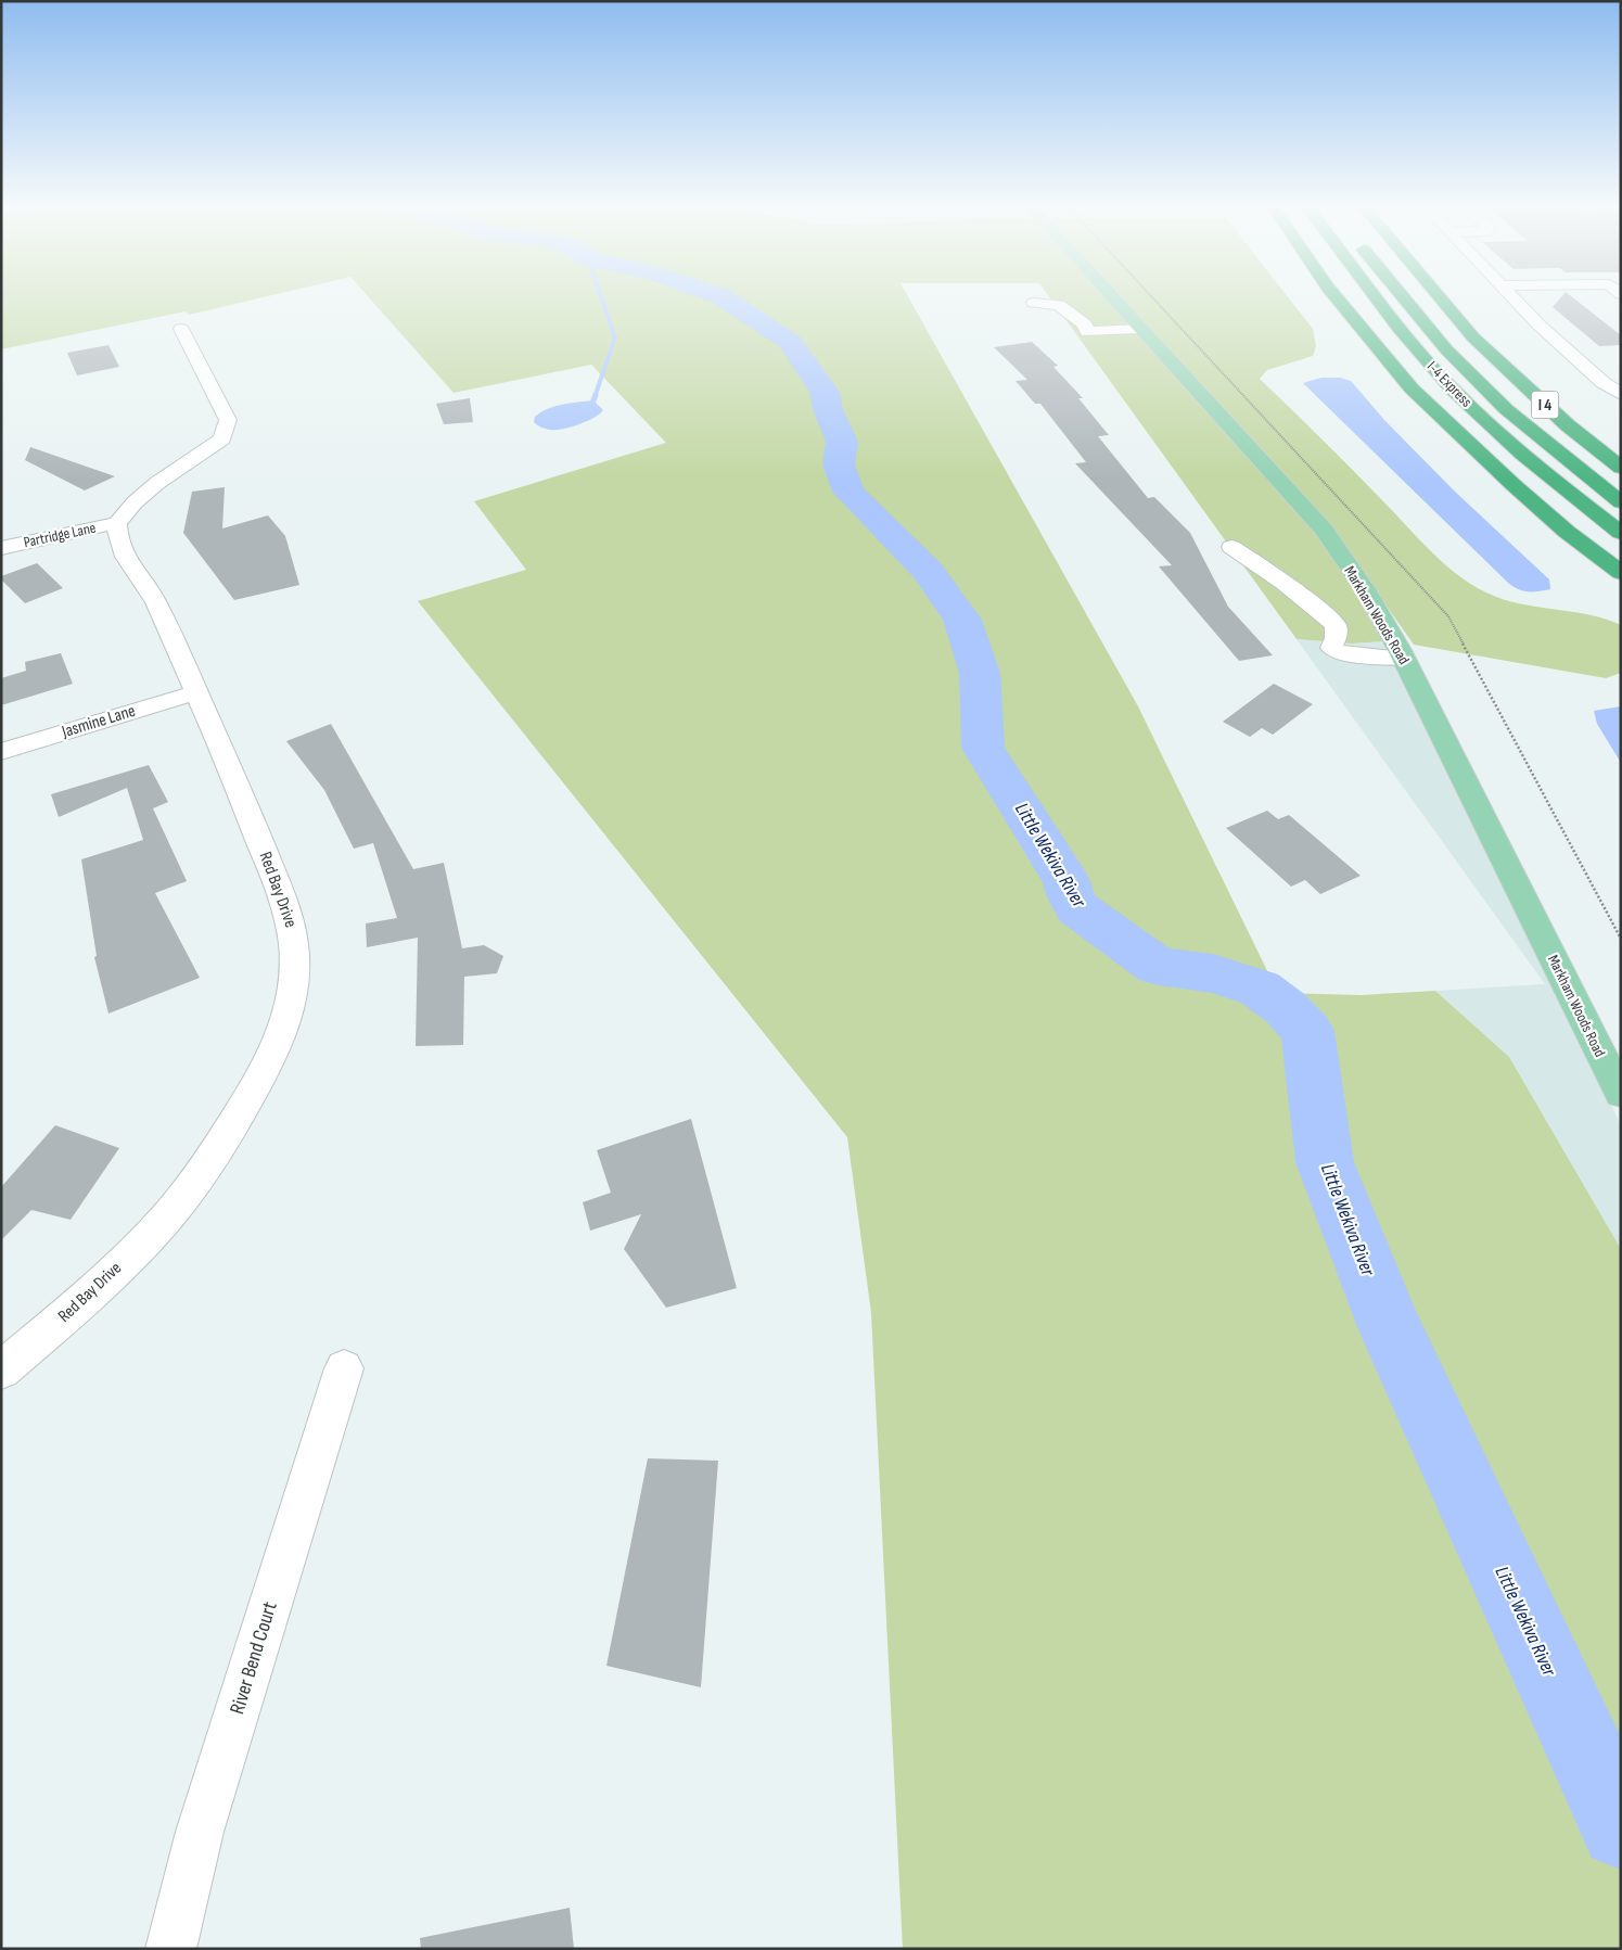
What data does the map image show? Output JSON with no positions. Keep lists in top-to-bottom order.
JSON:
{
  "streets": {
    "highway": ["I-4 Express", "I 4"],
    "main road": ["Markham Woods Road"],
    "street": [
      "Partridge Lane",
      "Jasmine Lane",
      "Red Bay Drive",
      "River Bend Court"
    ]
  },
  "crossings": [
    ["Partridge Lane", "Red Bay Drive"],
    ["Jasmine Lane", "Red Bay Drive"]
  ],
  "water": ["Little Wekiva River"]
}
